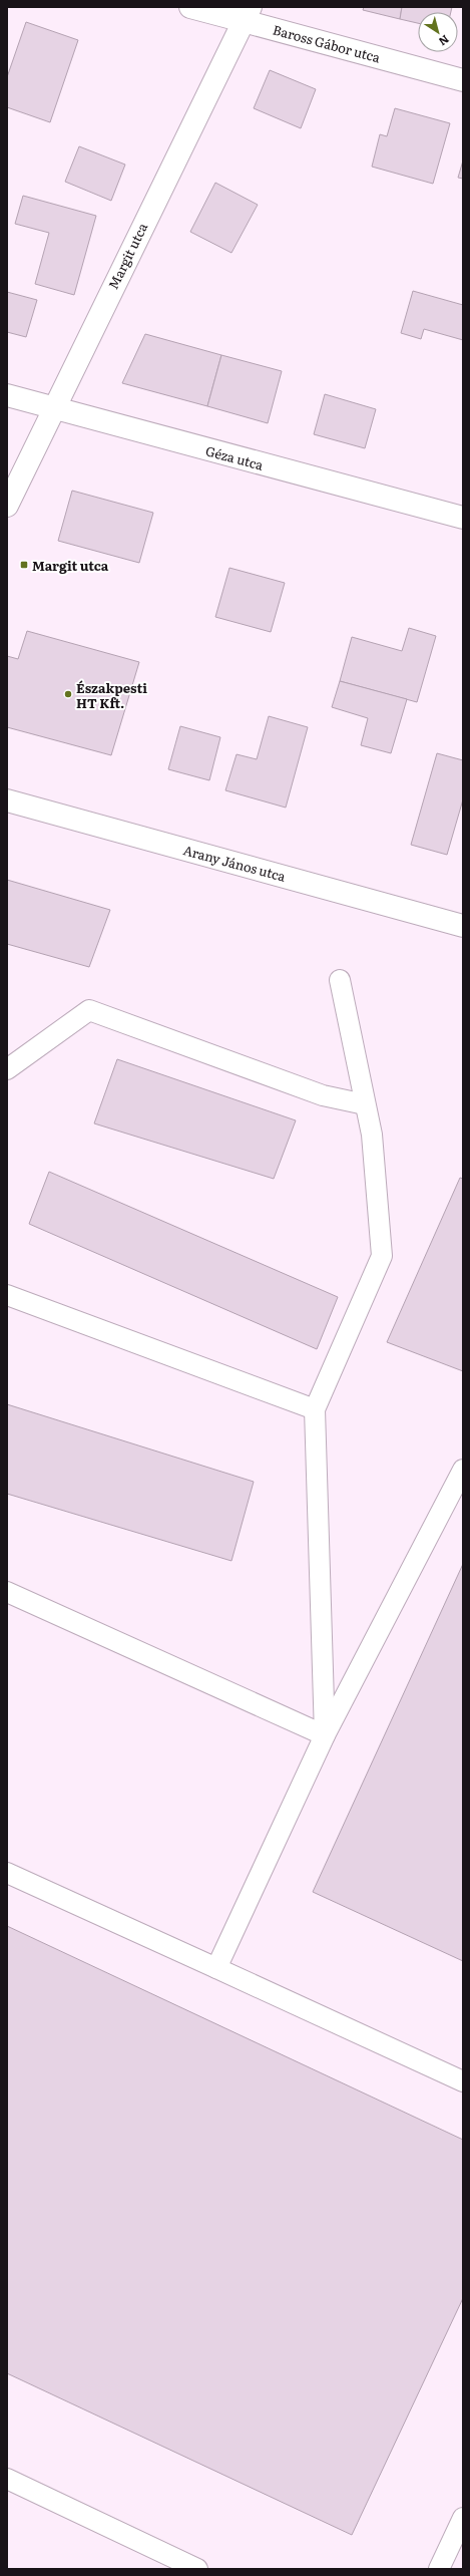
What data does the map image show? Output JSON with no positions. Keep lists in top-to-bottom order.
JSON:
{
  "streets": {
    "street": [
      "Baross Gábor utca",
      "Margit utca",
      "Géza utca",
      "Arany János utca"
    ]
  },
  "crossings": [
    ["Baross Gábor utca", "Margit utca"],
    ["Margit utca", "Géza utca"]
  ],
  "places": {
    "transit": ["Margit utca"],
    "other": ["Északpesti HT Kft."]
  },
  "north": "bottom right"
}
